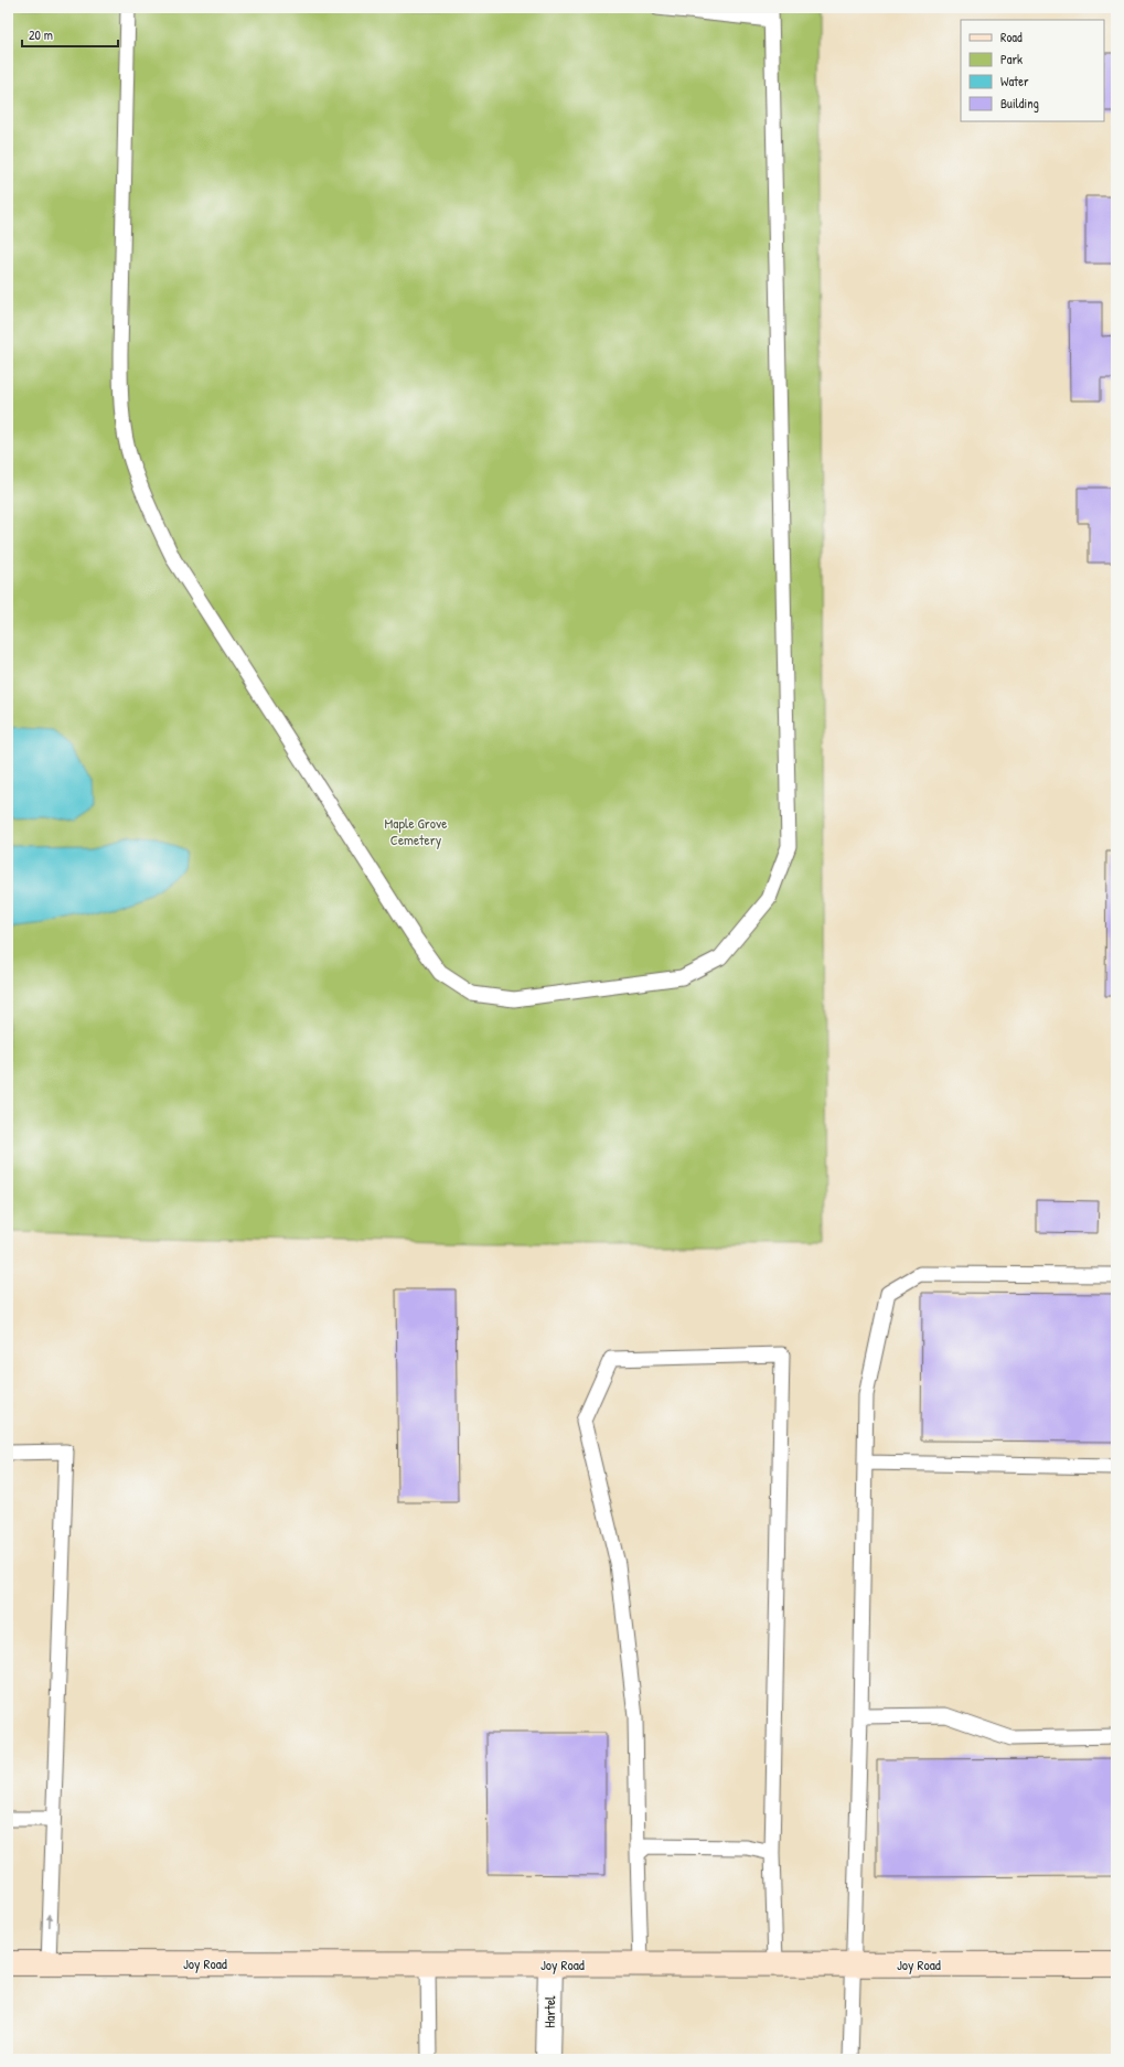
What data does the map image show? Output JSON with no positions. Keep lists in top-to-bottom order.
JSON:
{
  "streets": {
    "main road": ["Joy Road"],
    "street": ["Hartel"]
  },
  "crossings": [
    ["Joy Road", "Hartel"]
  ],
  "parks": ["Maple Grove Cemetery"],
  "legend": [
    "Road",
    "Park",
    "Water",
    "Building"
  ],
  "scale_bar": "20 m"
}
